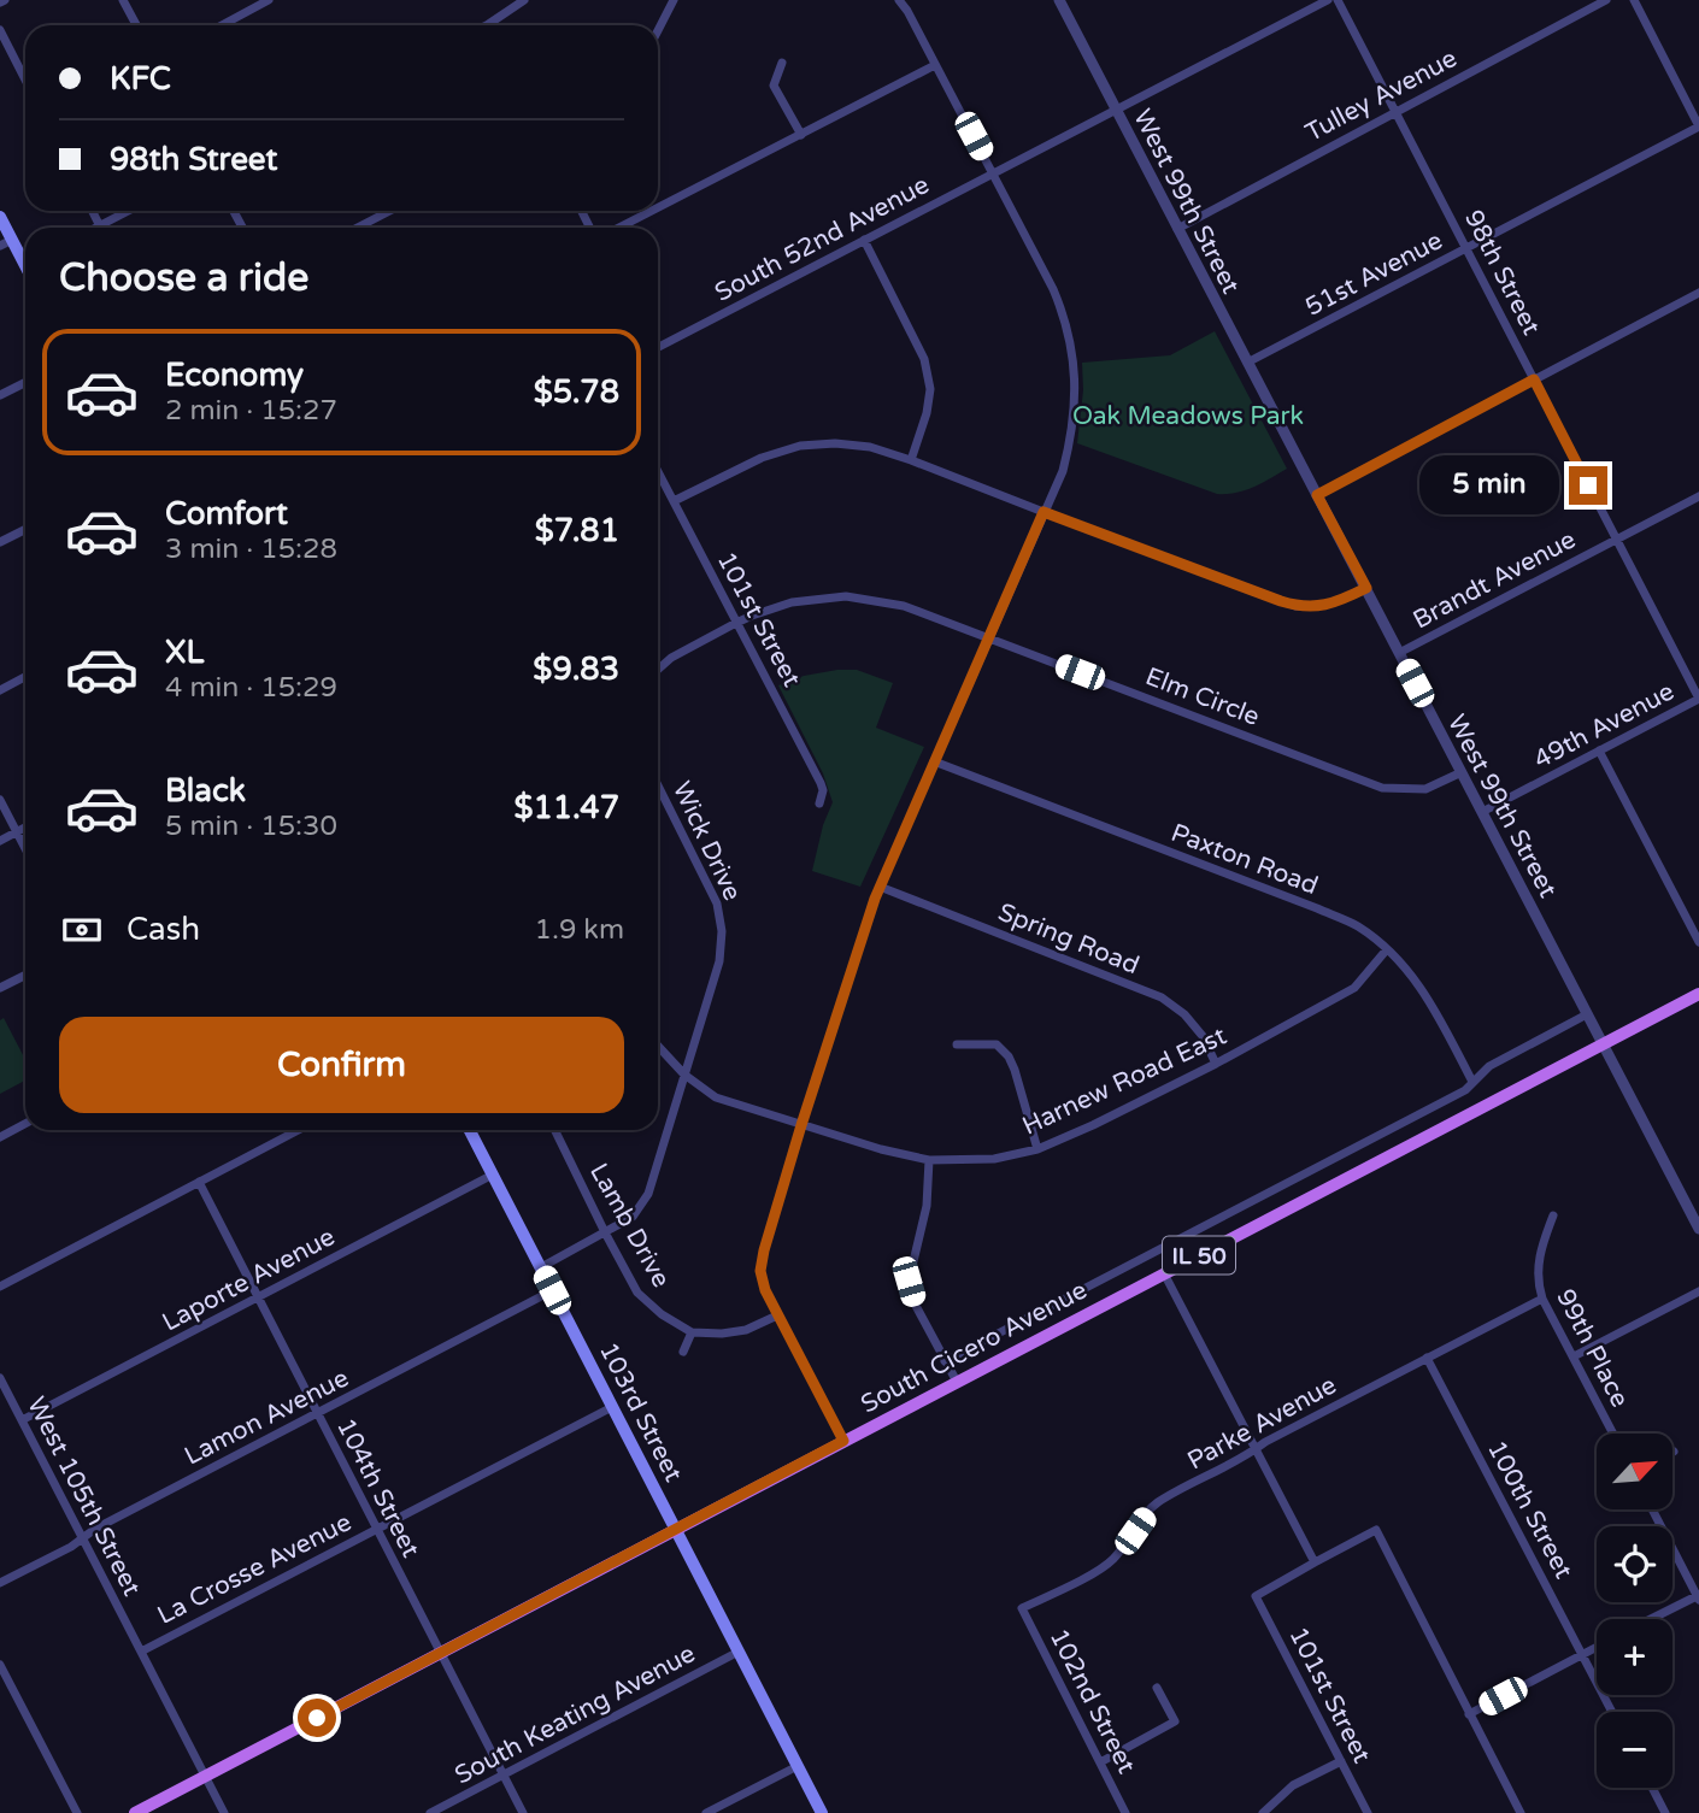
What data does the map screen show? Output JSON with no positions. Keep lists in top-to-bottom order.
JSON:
{
  "streets": {
    "main road": ["IL 50", "South Cicero Avenue", "103rd Street"],
    "street": [
      "Tulley Avenue",
      "West 99th Street",
      "South 52nd Avenue",
      "98th Street",
      "51st Avenue",
      "Brandt Avenue",
      "101st Street",
      "Elm Circle",
      "49th Avenue",
      "Wick Drive",
      "Paxton Road",
      "Spring Road",
      "Harnew Road East",
      "Lamb Drive",
      "Laporte Avenue",
      "99th Place",
      "Lamon Avenue",
      "Parke Avenue",
      "104th Street",
      "West 105th Street",
      "100th Street",
      "La Crosse Avenue",
      "102nd Street",
      "South Keating Avenue"
    ]
  },
  "crossings": [
    ["Tulley Avenue", "West 99th Street"],
    ["Tulley Avenue", "98th Street"],
    ["West 99th Street", "South 52nd Avenue"],
    ["West 99th Street", "51st Avenue"],
    ["West 99th Street", "Brandt Avenue"],
    ["West 99th Street", "Elm Circle"],
    ["West 99th Street", "49th Avenue"],
    ["West 99th Street", "South Cicero Avenue"],
    ["98th Street", "51st Avenue"],
    ["98th Street", "Brandt Avenue"],
    ["98th Street", "49th Avenue"],
    ["101st Street", "Elm Circle"],
    ["Wick Drive", "Harnew Road East"],
    ["Wick Drive", "Lamb Drive"],
    ["Wick Drive", "103rd Street"],
    ["Paxton Road", "Harnew Road East"],
    ["Paxton Road", "South Cicero Avenue"],
    ["Spring Road", "Harnew Road East"],
    ["Laporte Avenue", "103rd Street"],
    ["Laporte Avenue", "104th Street"],
    ["Laporte Avenue", "West 105th Street"],
    ["South Cicero Avenue", "103rd Street"],
    ["South Cicero Avenue", "104th Street"],
    ["South Cicero Avenue", "West 105th Street"],
    ["99th Place", "Parke Avenue"],
    ["103rd Street", "Lamon Avenue"],
    ["103rd Street", "La Crosse Avenue"],
    ["103rd Street", "South Keating Avenue"],
    ["Lamon Avenue", "104th Street"],
    ["Lamon Avenue", "West 105th Street"],
    ["Parke Avenue", "100th Street"],
    ["Parke Avenue", "102nd Street"],
    ["104th Street", "La Crosse Avenue"],
    ["104th Street", "South Keating Avenue"],
    ["West 105th Street", "La Crosse Avenue"]
  ],
  "parks": ["Oak Meadows Park"],
  "north": "top right",
  "page": {
    "banner": ["KFC", "98th Street"],
    "heading": "Choose a ride",
    "list": [
      {
        "name": "Economy",
        "note": "2 min · 15:27",
        "value": "$5.78"
      },
      {
        "name": "Comfort",
        "note": "3 min · 15:28",
        "value": "$7.81"
      },
      {
        "name": "XL",
        "note": "4 min · 15:29",
        "value": "$9.83"
      },
      {
        "name": "Black",
        "note": "5 min · 15:30",
        "value": "$11.47"
      }
    ],
    "bubble": "5 min",
    "pay": ["Cash", "1.9 km"],
    "buttons": "Confirm",
    "map_buttons": ["+", "−"]
  }
}
